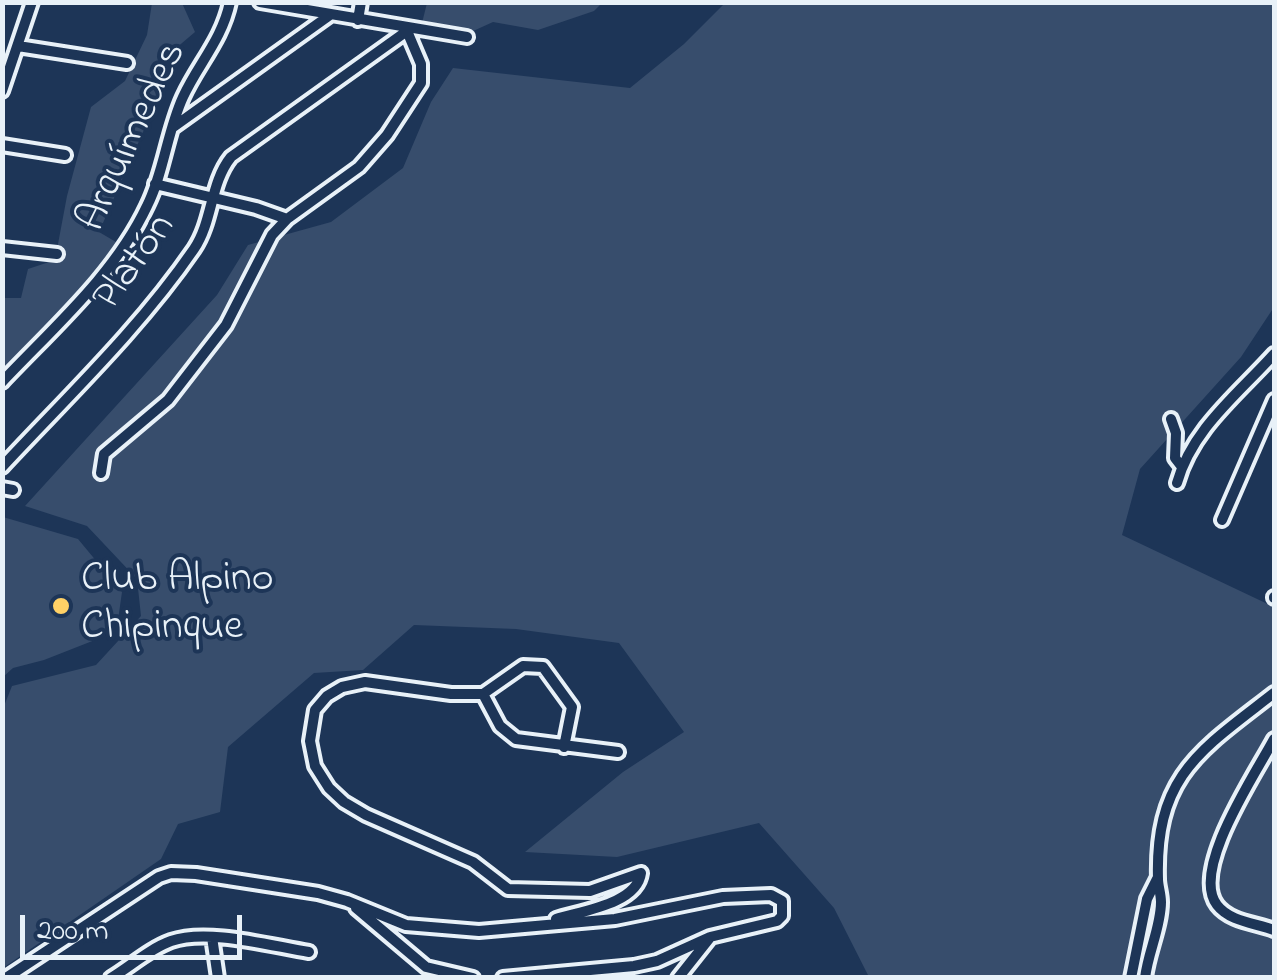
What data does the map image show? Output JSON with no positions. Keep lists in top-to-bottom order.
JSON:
{
  "streets": {
    "street": ["Arquímedes", "Platón"]
  },
  "places": ["Club Alpino Chipinque"],
  "scale_bar": "200 m"
}
